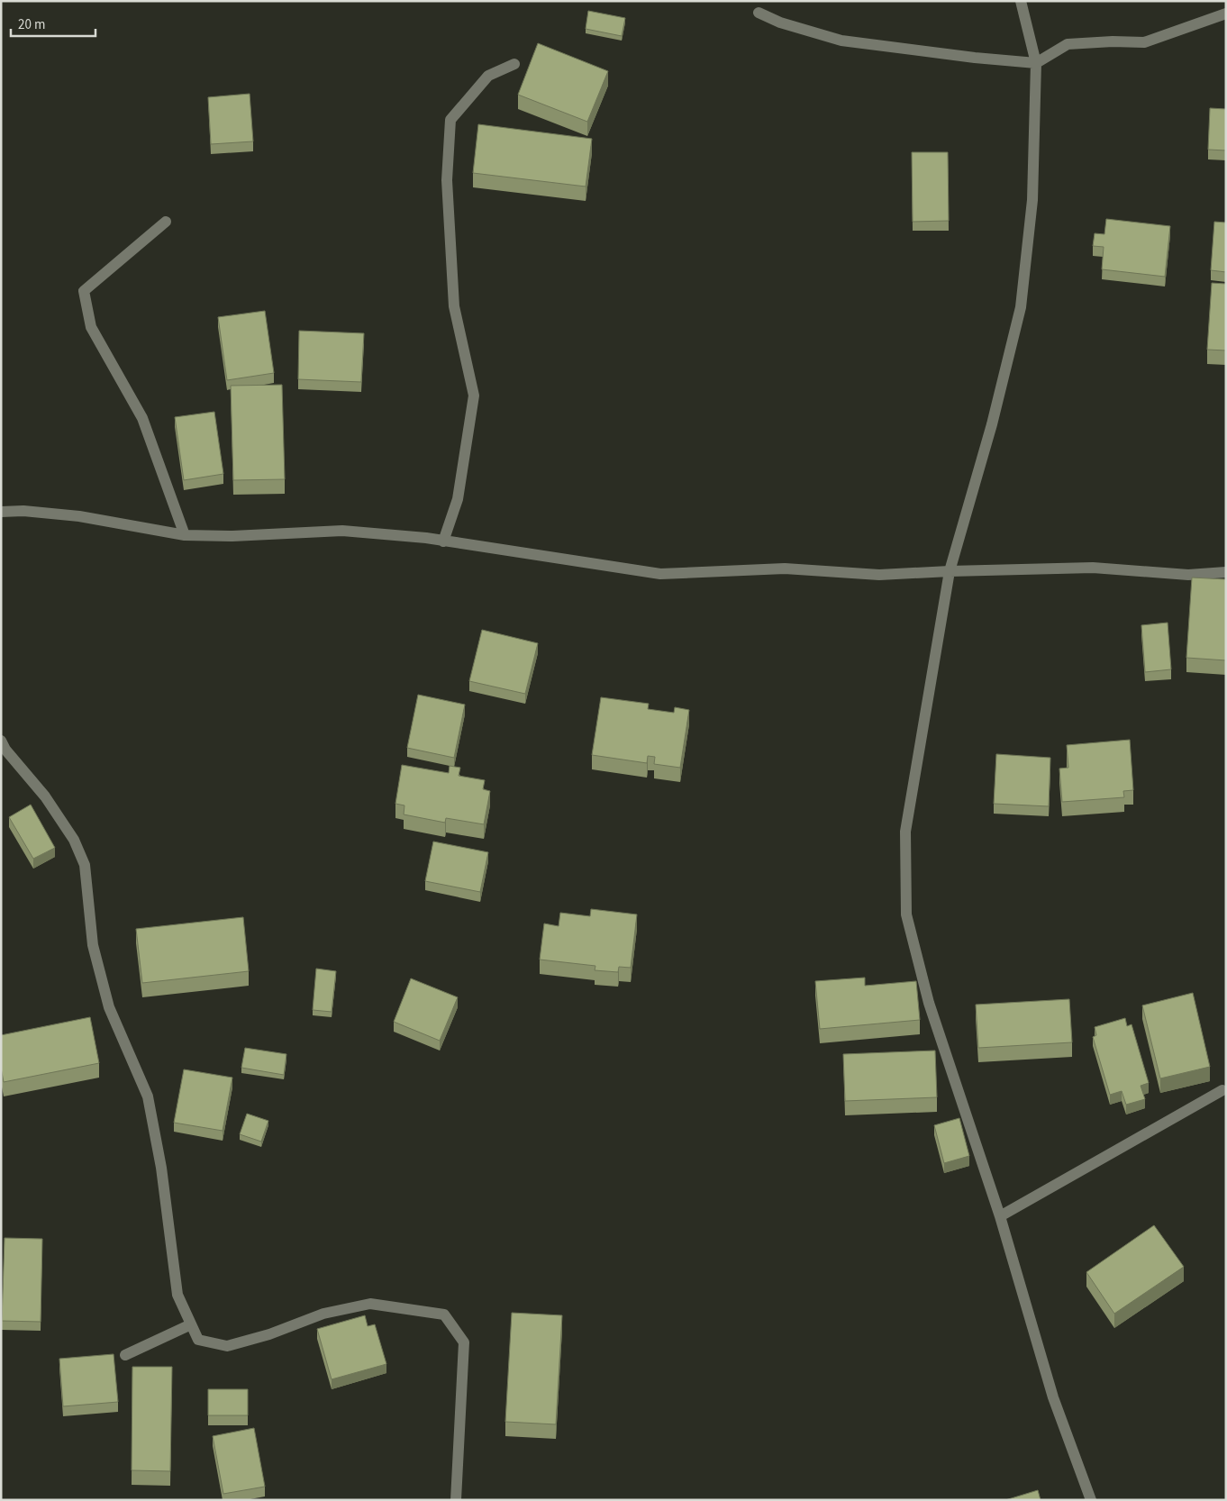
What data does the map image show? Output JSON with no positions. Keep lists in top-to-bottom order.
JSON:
{
  "scale_bar": "20 m"
}
